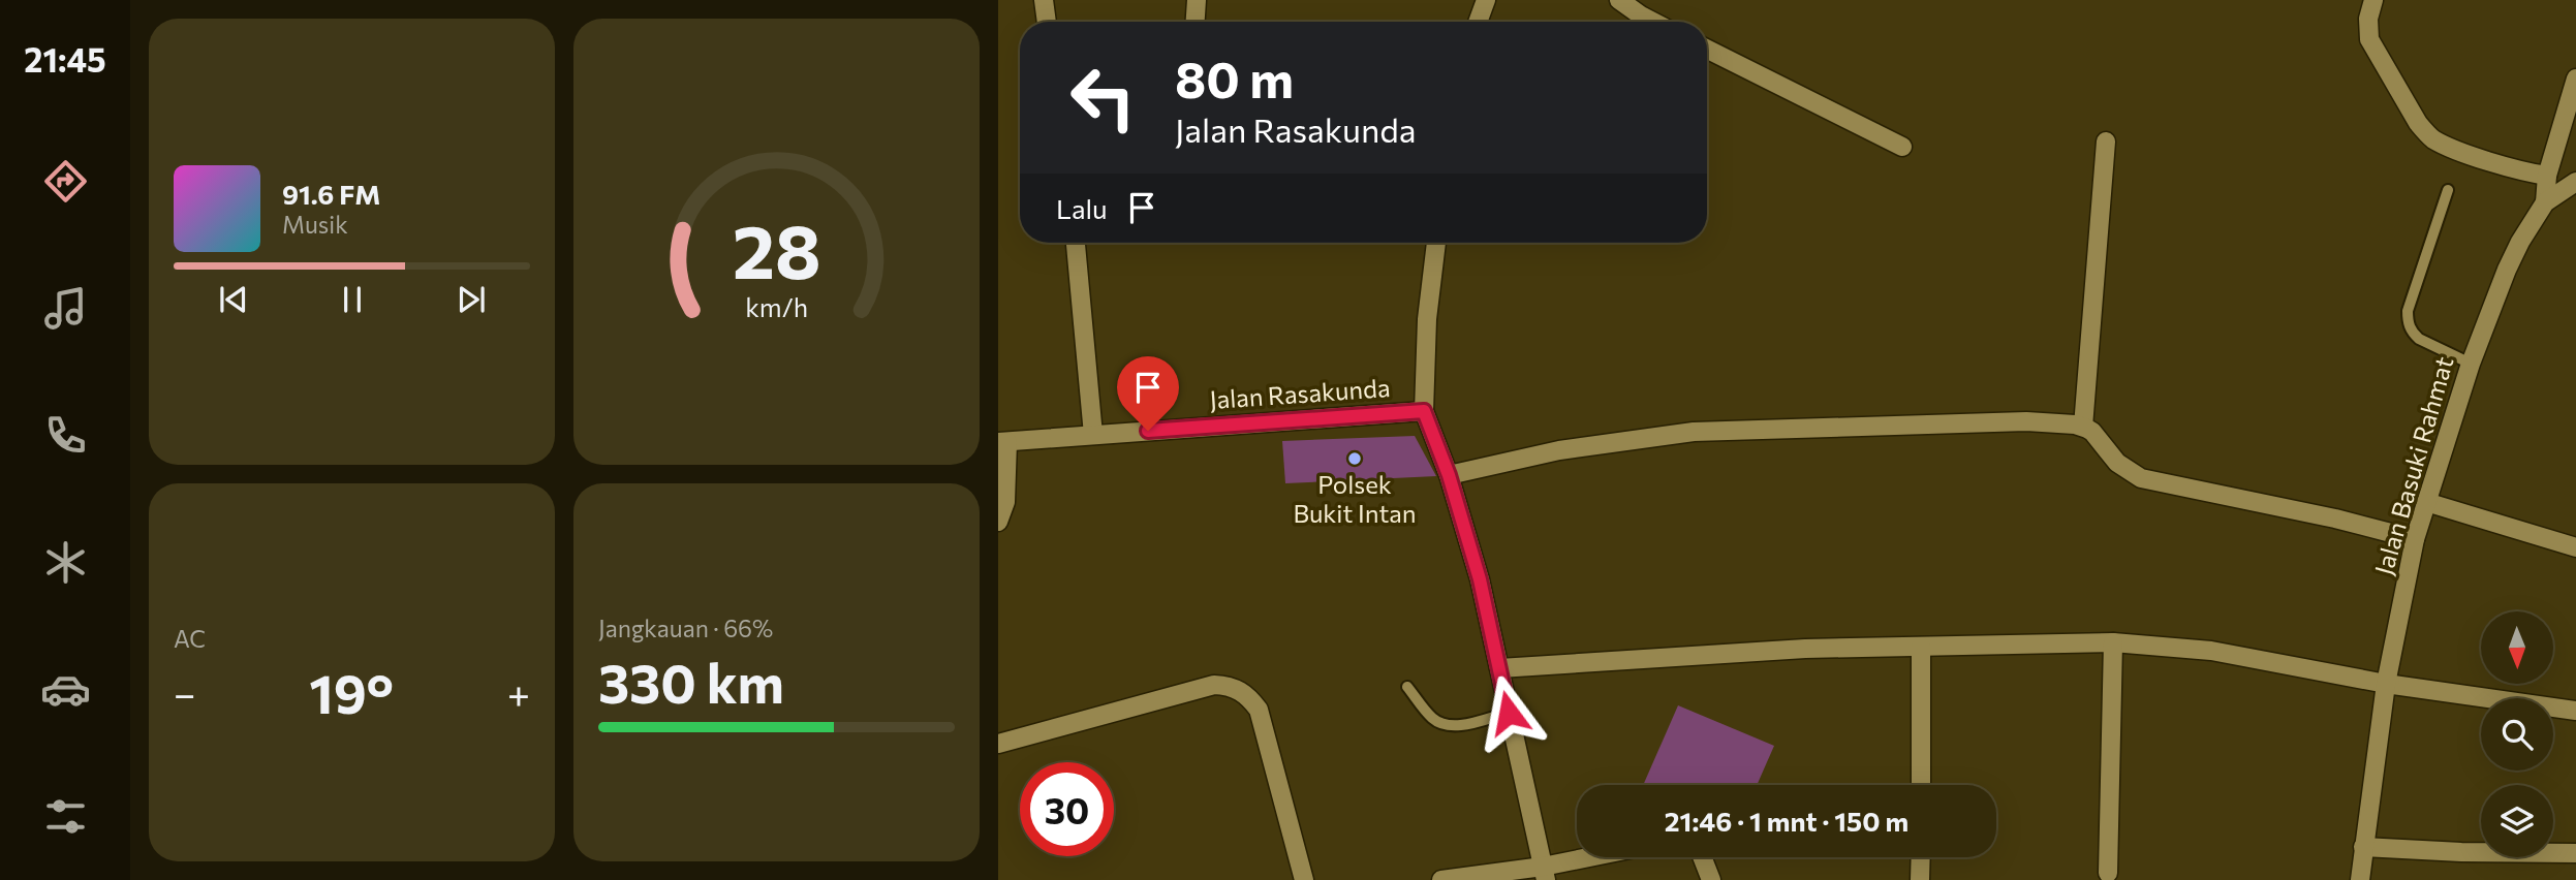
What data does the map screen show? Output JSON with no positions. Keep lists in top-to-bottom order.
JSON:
{
  "streets": {
    "street": ["Jalan Rasakunda", "Jalan Basuki Rahmat"]
  },
  "places": ["Polsek Bukit Intan"],
  "north": "bottom",
  "page": {
    "tabs": "21:45",
    "turn": ["80 m", "Jalan Rasakunda"],
    "song": ["91.6 FM", "Musik"],
    "then": "Lalu",
    "tile": [
      "AC",
      ["Jangkauan · 66%", "330 km"]
    ],
    "heat": ["−", "19°", "+"],
    "limit": "30",
    "trip": "21:46 · 1 mnt · 150 m",
    "gauge": ["28", "km/h"]
  }
}
